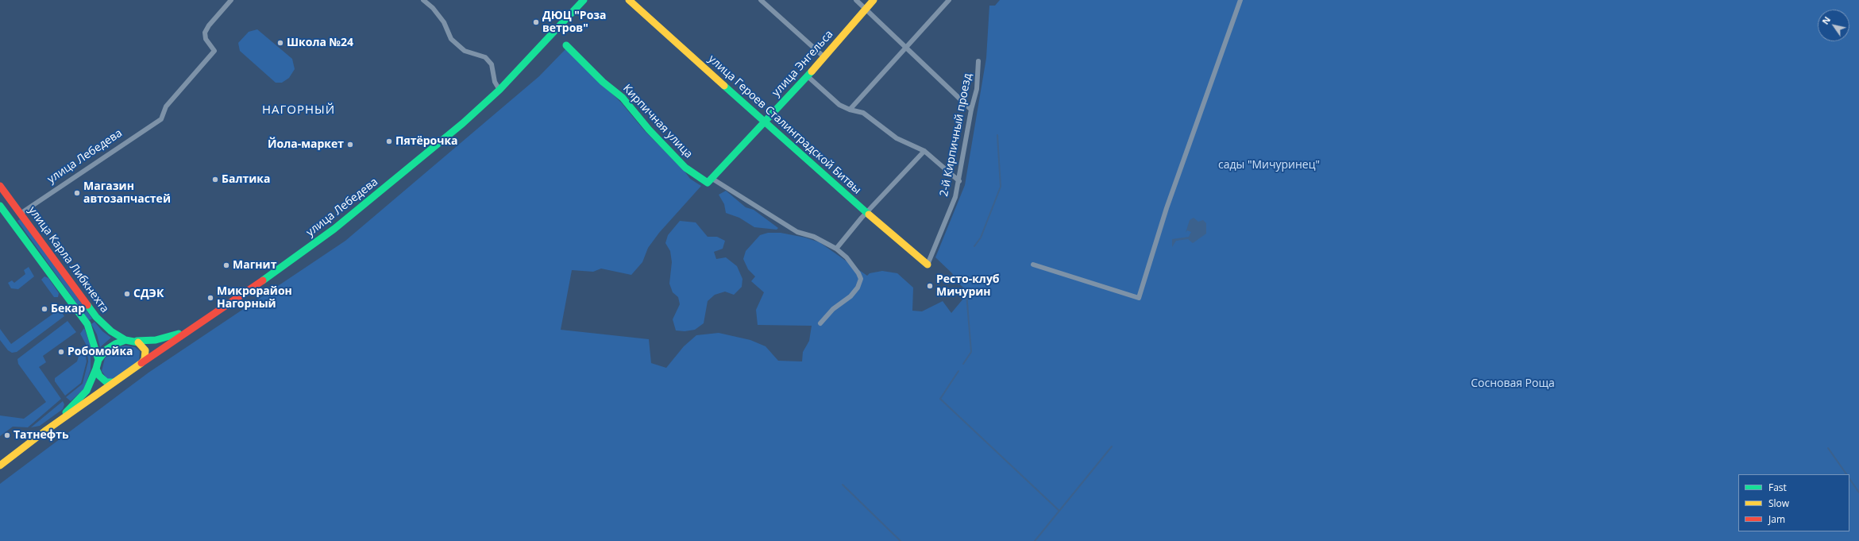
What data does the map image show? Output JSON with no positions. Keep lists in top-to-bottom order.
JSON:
{
  "streets": {
    "main road": [
      "улица Энгельса",
      "Кирпичная улица",
      "улица Героев Сталинградской Битвы",
      "улица Лебедева",
      "улица Карла Либкнехта"
    ],
    "street": ["2-й Кирпичный проезд"]
  },
  "crossings": [
    ["улица Энгельса", "Кирпичная улица"],
    ["улица Энгельса", "улица Героев Сталинградской Битвы"],
    ["улица Героев Сталинградской Битвы", "2-й Кирпичный проезд"],
    ["улица Лебедева", "улица Карла Либкнехта"]
  ],
  "districts": ["НАГОРНЫЙ"],
  "parks": ["сады \"Мичуринец\"", "Сосновая Роща"],
  "places": [
    "ДЮЦ \"Роза ветров\"",
    "Школа №24",
    "Пятёрочка",
    "Йола-маркет",
    "Балтика",
    "Магазин автозапчастей",
    "Магнит",
    "Ресто-клуб Мичурин",
    "СДЭК",
    "Микрорайон Нагорный",
    "Бекар",
    "Робомойка",
    "Татнефть"
  ],
  "legend": ["Fast", "Slow", "Jam"],
  "north": "top left"
}
